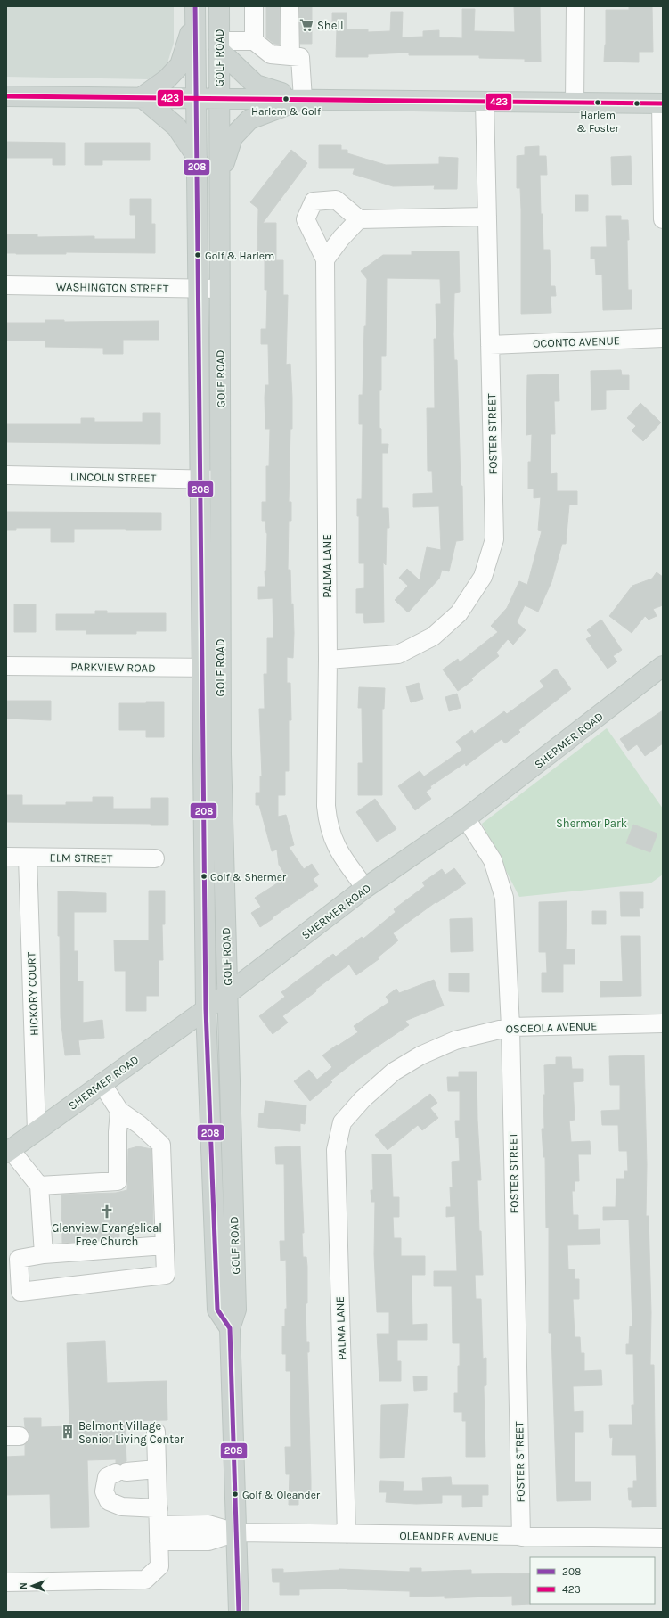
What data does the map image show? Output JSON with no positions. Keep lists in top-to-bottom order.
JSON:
{
  "streets": {
    "main road": ["GOLF ROAD", "SHERMER ROAD"],
    "street": [
      "WASHINGTON STREET",
      "OCONTO AVENUE",
      "FOSTER STREET",
      "LINCOLN STREET",
      "PALMA LANE",
      "PARKVIEW ROAD",
      "ELM STREET",
      "HICKORY COURT",
      "OSCEOLA AVENUE",
      "OLEANDER AVENUE"
    ]
  },
  "crossings": [
    ["GOLF ROAD", "WASHINGTON STREET"],
    ["GOLF ROAD", "LINCOLN STREET"],
    ["GOLF ROAD", "PARKVIEW ROAD"],
    ["GOLF ROAD", "SHERMER ROAD"],
    ["GOLF ROAD", "OLEANDER AVENUE"],
    ["OCONTO AVENUE", "FOSTER STREET"],
    ["FOSTER STREET", "PALMA LANE"],
    ["FOSTER STREET", "SHERMER ROAD"],
    ["FOSTER STREET", "OSCEOLA AVENUE"],
    ["FOSTER STREET", "OLEANDER AVENUE"],
    ["PALMA LANE", "SHERMER ROAD"],
    ["PALMA LANE", "OSCEOLA AVENUE"],
    ["PALMA LANE", "OLEANDER AVENUE"],
    ["SHERMER ROAD", "HICKORY COURT"],
    ["ELM STREET", "HICKORY COURT"]
  ],
  "parks": ["Shermer Park"],
  "places": {
    "supermarket": ["Shell"],
    "other": [
      "Harlem & Golf",
      "Harlem & Foster",
      "Golf & Harlem",
      "Golf & Shermer",
      "Golf & Oleander"
    ],
    "church": ["Glenview Evangelical Free Church"],
    "building": ["Belmont Village Senior Living Center"]
  },
  "lines": ["transit line 208", "transit line 423"],
  "legend": ["208", "423"],
  "north": "left"
}
